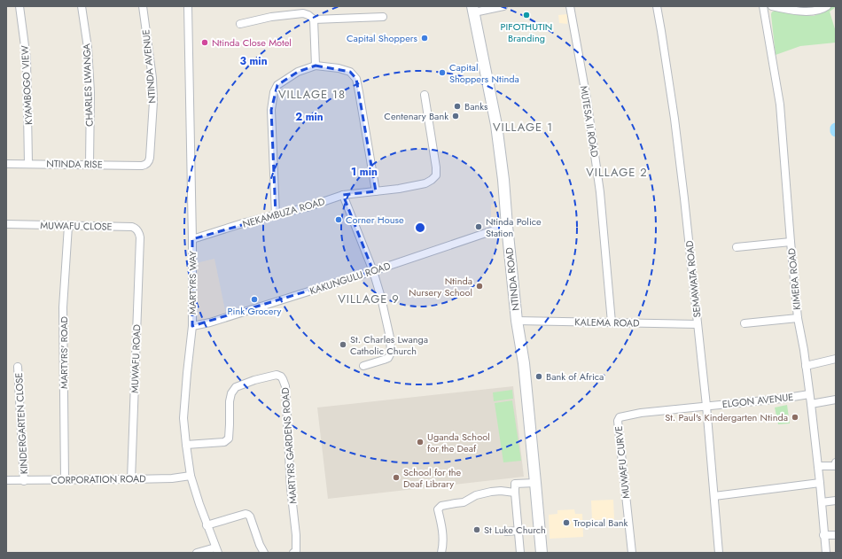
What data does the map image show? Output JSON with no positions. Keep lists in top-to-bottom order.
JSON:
{
  "streets": {
    "main road": ["NTINDA ROAD"],
    "street": [
      "NTINDA AVENUE",
      "KYAMBOGO VIEW",
      "CHARLES LWANGA",
      "MUTESA II ROAD",
      "NTINDA RISE",
      "NEKAMBUZA ROAD",
      "MUWAFU CLOSE",
      "KAKUNGULU ROAD",
      "SEMAWATA ROAD",
      "KIMERA ROAD",
      "MARTYRS WAY",
      "KALEMA ROAD",
      "MARTYRS' ROAD",
      "MUWAFU ROAD",
      "ELGON AVENUE",
      "KINDERGARTEN CLOSE",
      "MARTYRS GARDENS ROAD",
      "MUWAFU CURVE",
      "CORPORATION ROAD"
    ]
  },
  "crossings": [
    ["NTINDA AVENUE", "NTINDA RISE"],
    ["KYAMBOGO VIEW", "NTINDA RISE"],
    ["CHARLES LWANGA", "NTINDA RISE"],
    ["MUTESA II ROAD", "KALEMA ROAD"],
    ["NEKAMBUZA ROAD", "MARTYRS WAY"],
    ["MUWAFU CLOSE", "MARTYRS' ROAD"],
    ["MUWAFU CLOSE", "MUWAFU ROAD"],
    ["KAKUNGULU ROAD", "NTINDA ROAD"],
    ["KAKUNGULU ROAD", "MARTYRS WAY"],
    ["NTINDA ROAD", "KALEMA ROAD"],
    ["SEMAWATA ROAD", "KALEMA ROAD"],
    ["SEMAWATA ROAD", "ELGON AVENUE"],
    ["SEMAWATA ROAD", "MUWAFU CURVE"],
    ["KIMERA ROAD", "ELGON AVENUE"],
    ["MARTYRS WAY", "MARTYRS GARDENS ROAD"],
    ["MARTYRS WAY", "CORPORATION ROAD"],
    ["MARTYRS' ROAD", "CORPORATION ROAD"],
    ["MUWAFU ROAD", "CORPORATION ROAD"],
    ["ELGON AVENUE", "MUWAFU CURVE"],
    ["KINDERGARTEN CLOSE", "CORPORATION ROAD"]
  ],
  "districts": [
    "VILLAGE 18",
    "VILLAGE 1",
    "VILLAGE 2",
    "VILLAGE 9"
  ],
  "places": [
    "PIFOTHUTIN Branding",
    "Capital Shoppers",
    "Ntinda Close Motel",
    "Capital Shoppers Ntinda",
    "Banks",
    "Centenary Bank",
    "Corner House",
    "Ntinda Police Station",
    "Ntinda Nursery School",
    "Pink Grocery",
    "St. Charles Lwanga Catholic Church",
    "Bank of Africa",
    "St. Paul's Kindergarten Ntinda",
    "Uganda School for the Deaf",
    "School for the Deaf Library",
    "Tropical Bank",
    "St Luke Church"
  ],
  "rings": ["3 min", "2 min", "1 min"]
}
